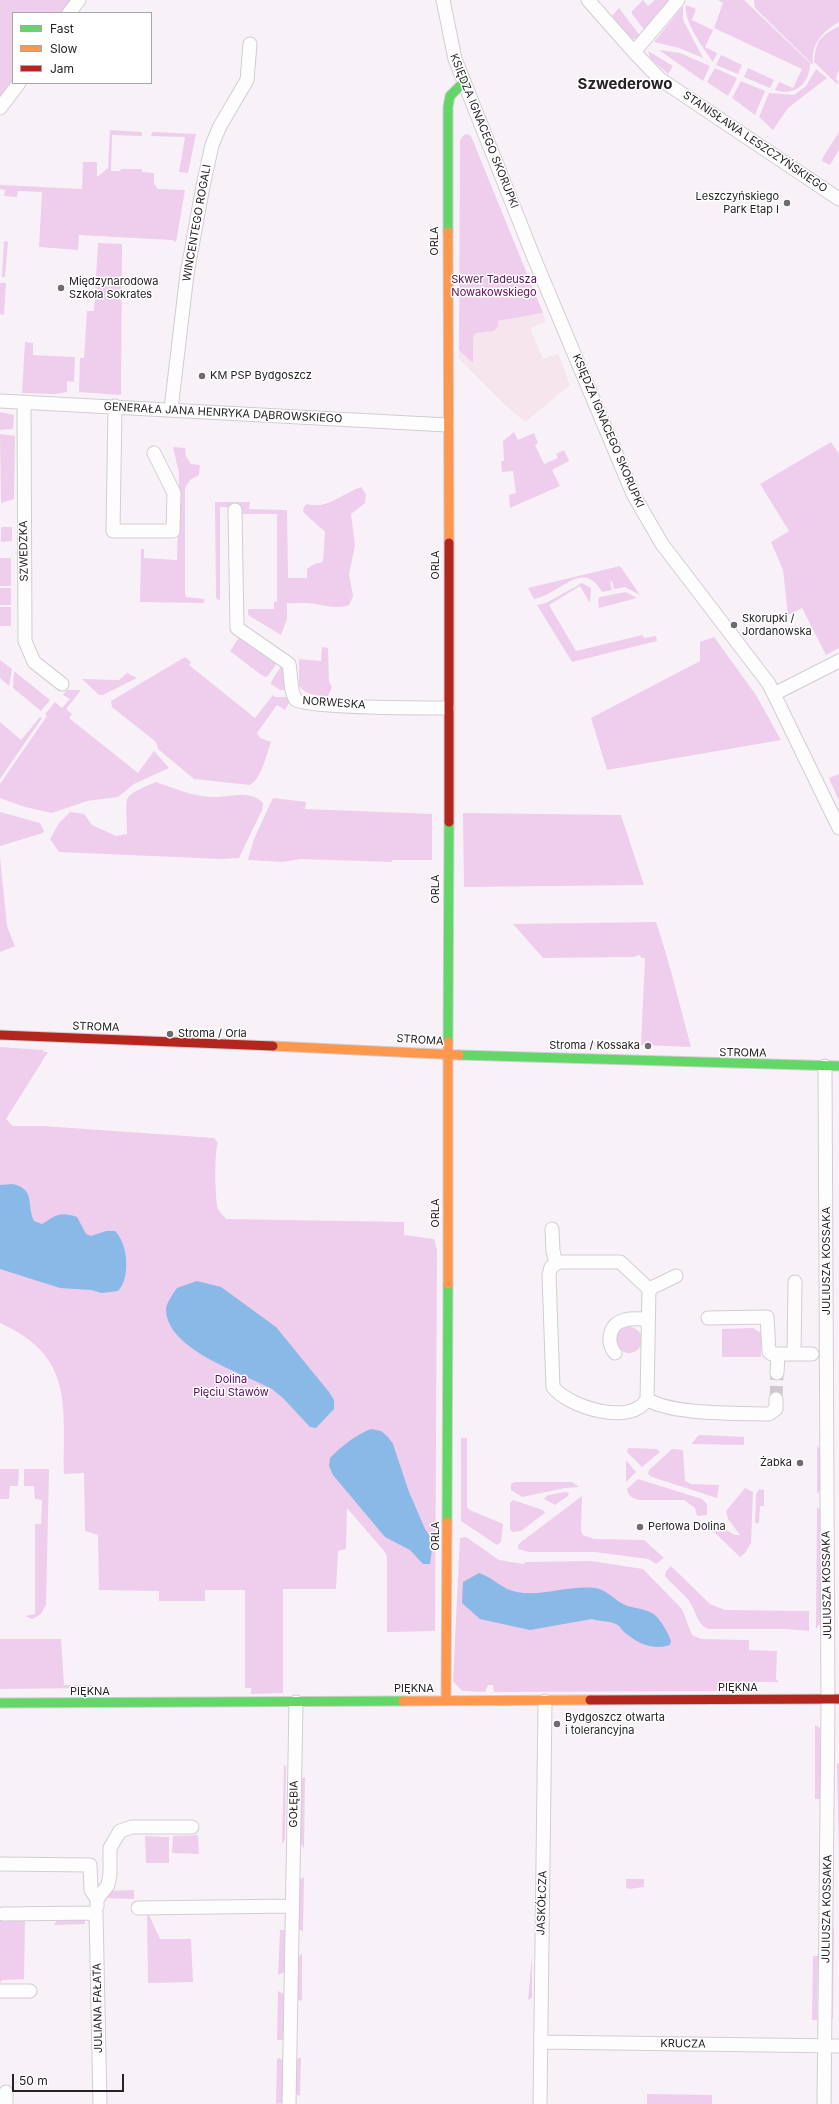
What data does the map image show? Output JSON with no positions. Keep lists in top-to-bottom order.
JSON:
{
  "streets": {
    "street": [
      "KSIĘDZA IGNACEGO SKORUPKI",
      "STANISŁAWA LESZCZYŃSKIEGO",
      "WINCENTEGO ROGALI",
      "ORLA",
      "GENERAŁA JANA HENRYKA DĄBROWSKIEGO",
      "SZWEDZKA",
      "NORWESKA",
      "STROMA",
      "JULIUSZA KOSSAKA",
      "PIĘKNA",
      "GOŁĘBIA",
      "JASKÓŁCZA",
      "JULIANA FAŁATA",
      "KRUCZA"
    ]
  },
  "crossings": [
    ["KSIĘDZA IGNACEGO SKORUPKI", "ORLA"],
    ["WINCENTEGO ROGALI", "GENERAŁA JANA HENRYKA DĄBROWSKIEGO"],
    ["ORLA", "GENERAŁA JANA HENRYKA DĄBROWSKIEGO"],
    ["ORLA", "NORWESKA"],
    ["ORLA", "STROMA"],
    ["ORLA", "PIĘKNA"],
    ["GENERAŁA JANA HENRYKA DĄBROWSKIEGO", "SZWEDZKA"],
    ["STROMA", "JULIUSZA KOSSAKA"],
    ["JULIUSZA KOSSAKA", "PIĘKNA"],
    ["JULIUSZA KOSSAKA", "KRUCZA"],
    ["PIĘKNA", "GOŁĘBIA"],
    ["PIĘKNA", "JASKÓŁCZA"],
    ["JASKÓŁCZA", "KRUCZA"]
  ],
  "districts": ["Szwederowo"],
  "parks": ["Skwer Tadeusza Nowakowskiego", "Dolina Pięciu Stawów"],
  "places": [
    "Leszczyńskiego Park Etap I",
    "Międzynarodowa Szkoła Sokrates",
    "KM PSP Bydgoszcz",
    "Skorupki / Jordanowska",
    "Stroma / Orla",
    "Stroma / Kossaka",
    "Żabka",
    "Perłowa Dolina",
    "Bydgoszcz otwarta i tolerancyjna"
  ],
  "legend": ["Fast", "Slow", "Jam"],
  "scale_bar": "50 m"
}
